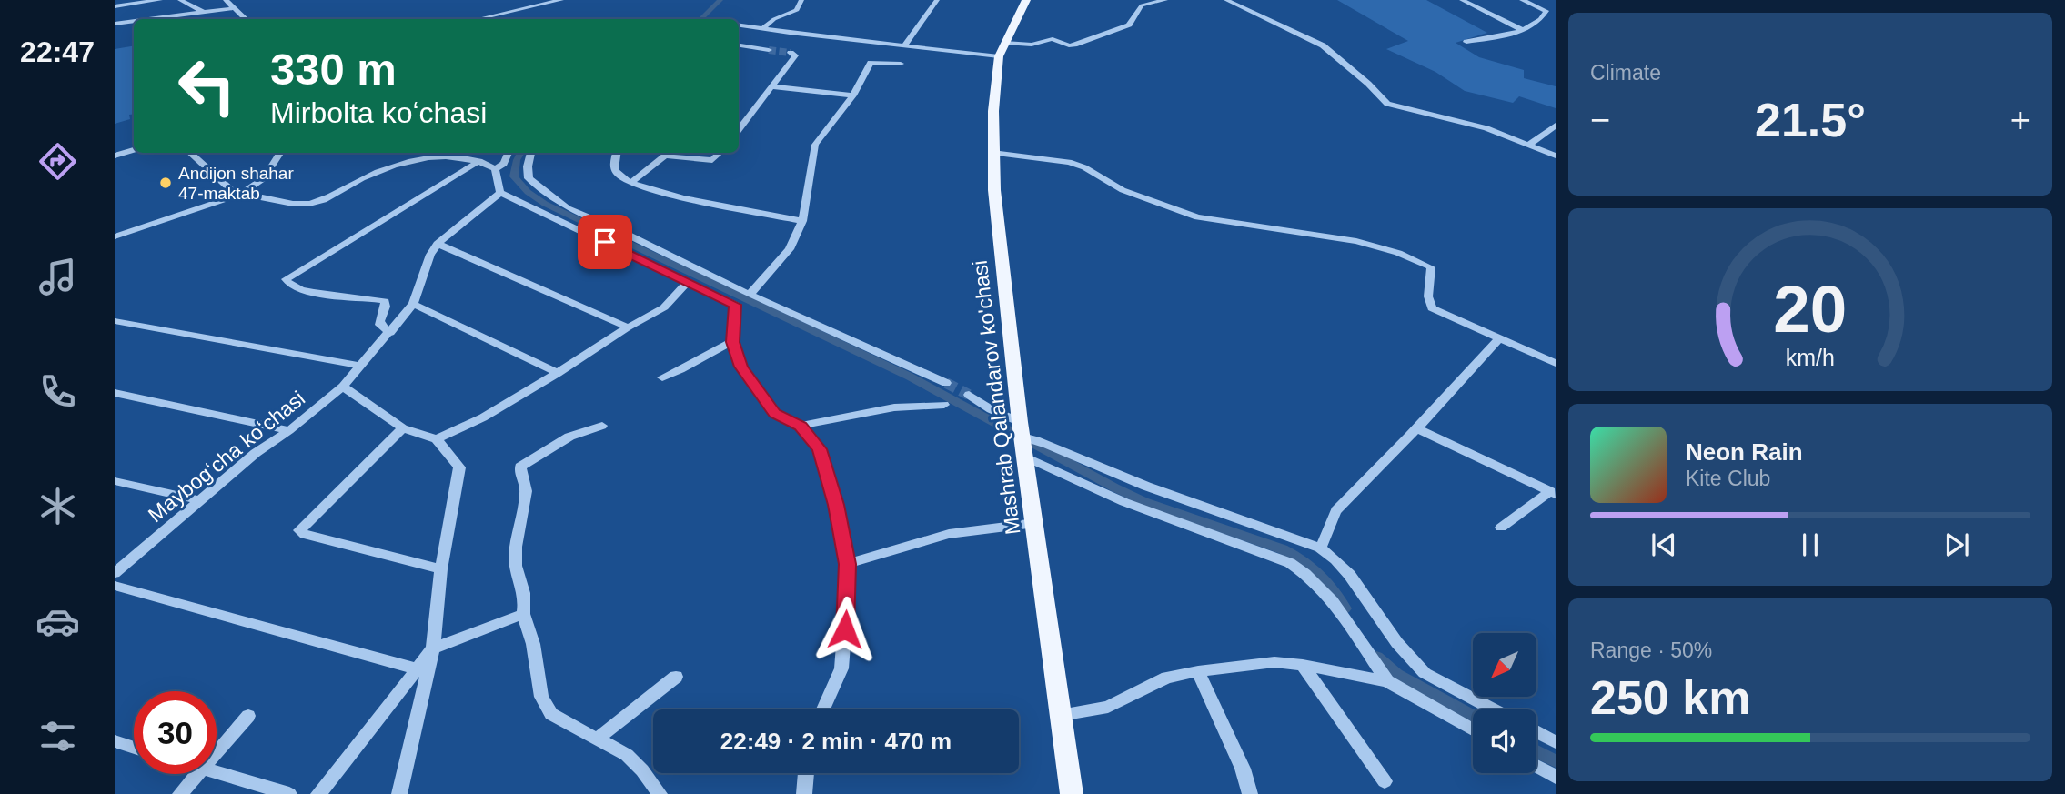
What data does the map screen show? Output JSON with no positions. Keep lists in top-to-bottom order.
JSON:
{
  "streets": {
    "main road": ["Mashrab Qalandarov ko'chasi"],
    "street": ["Maybogʻcha koʻchasi"]
  },
  "places": ["Andijon shahar 47-maktab"],
  "north": "bottom left",
  "page": {
    "tabs": "22:47",
    "tile": [
      "Climate",
      ["Range · 50%", "250 km"]
    ],
    "turn": ["330 m", "Mirbolta koʻchasi"],
    "heat": ["−", "21.5°", "+"],
    "song": ["Neon Rain", "Kite Club"],
    "limit": "30",
    "trip": "22:49 · 2 min · 470 m",
    "gauge": ["20", "km/h"]
  }
}
